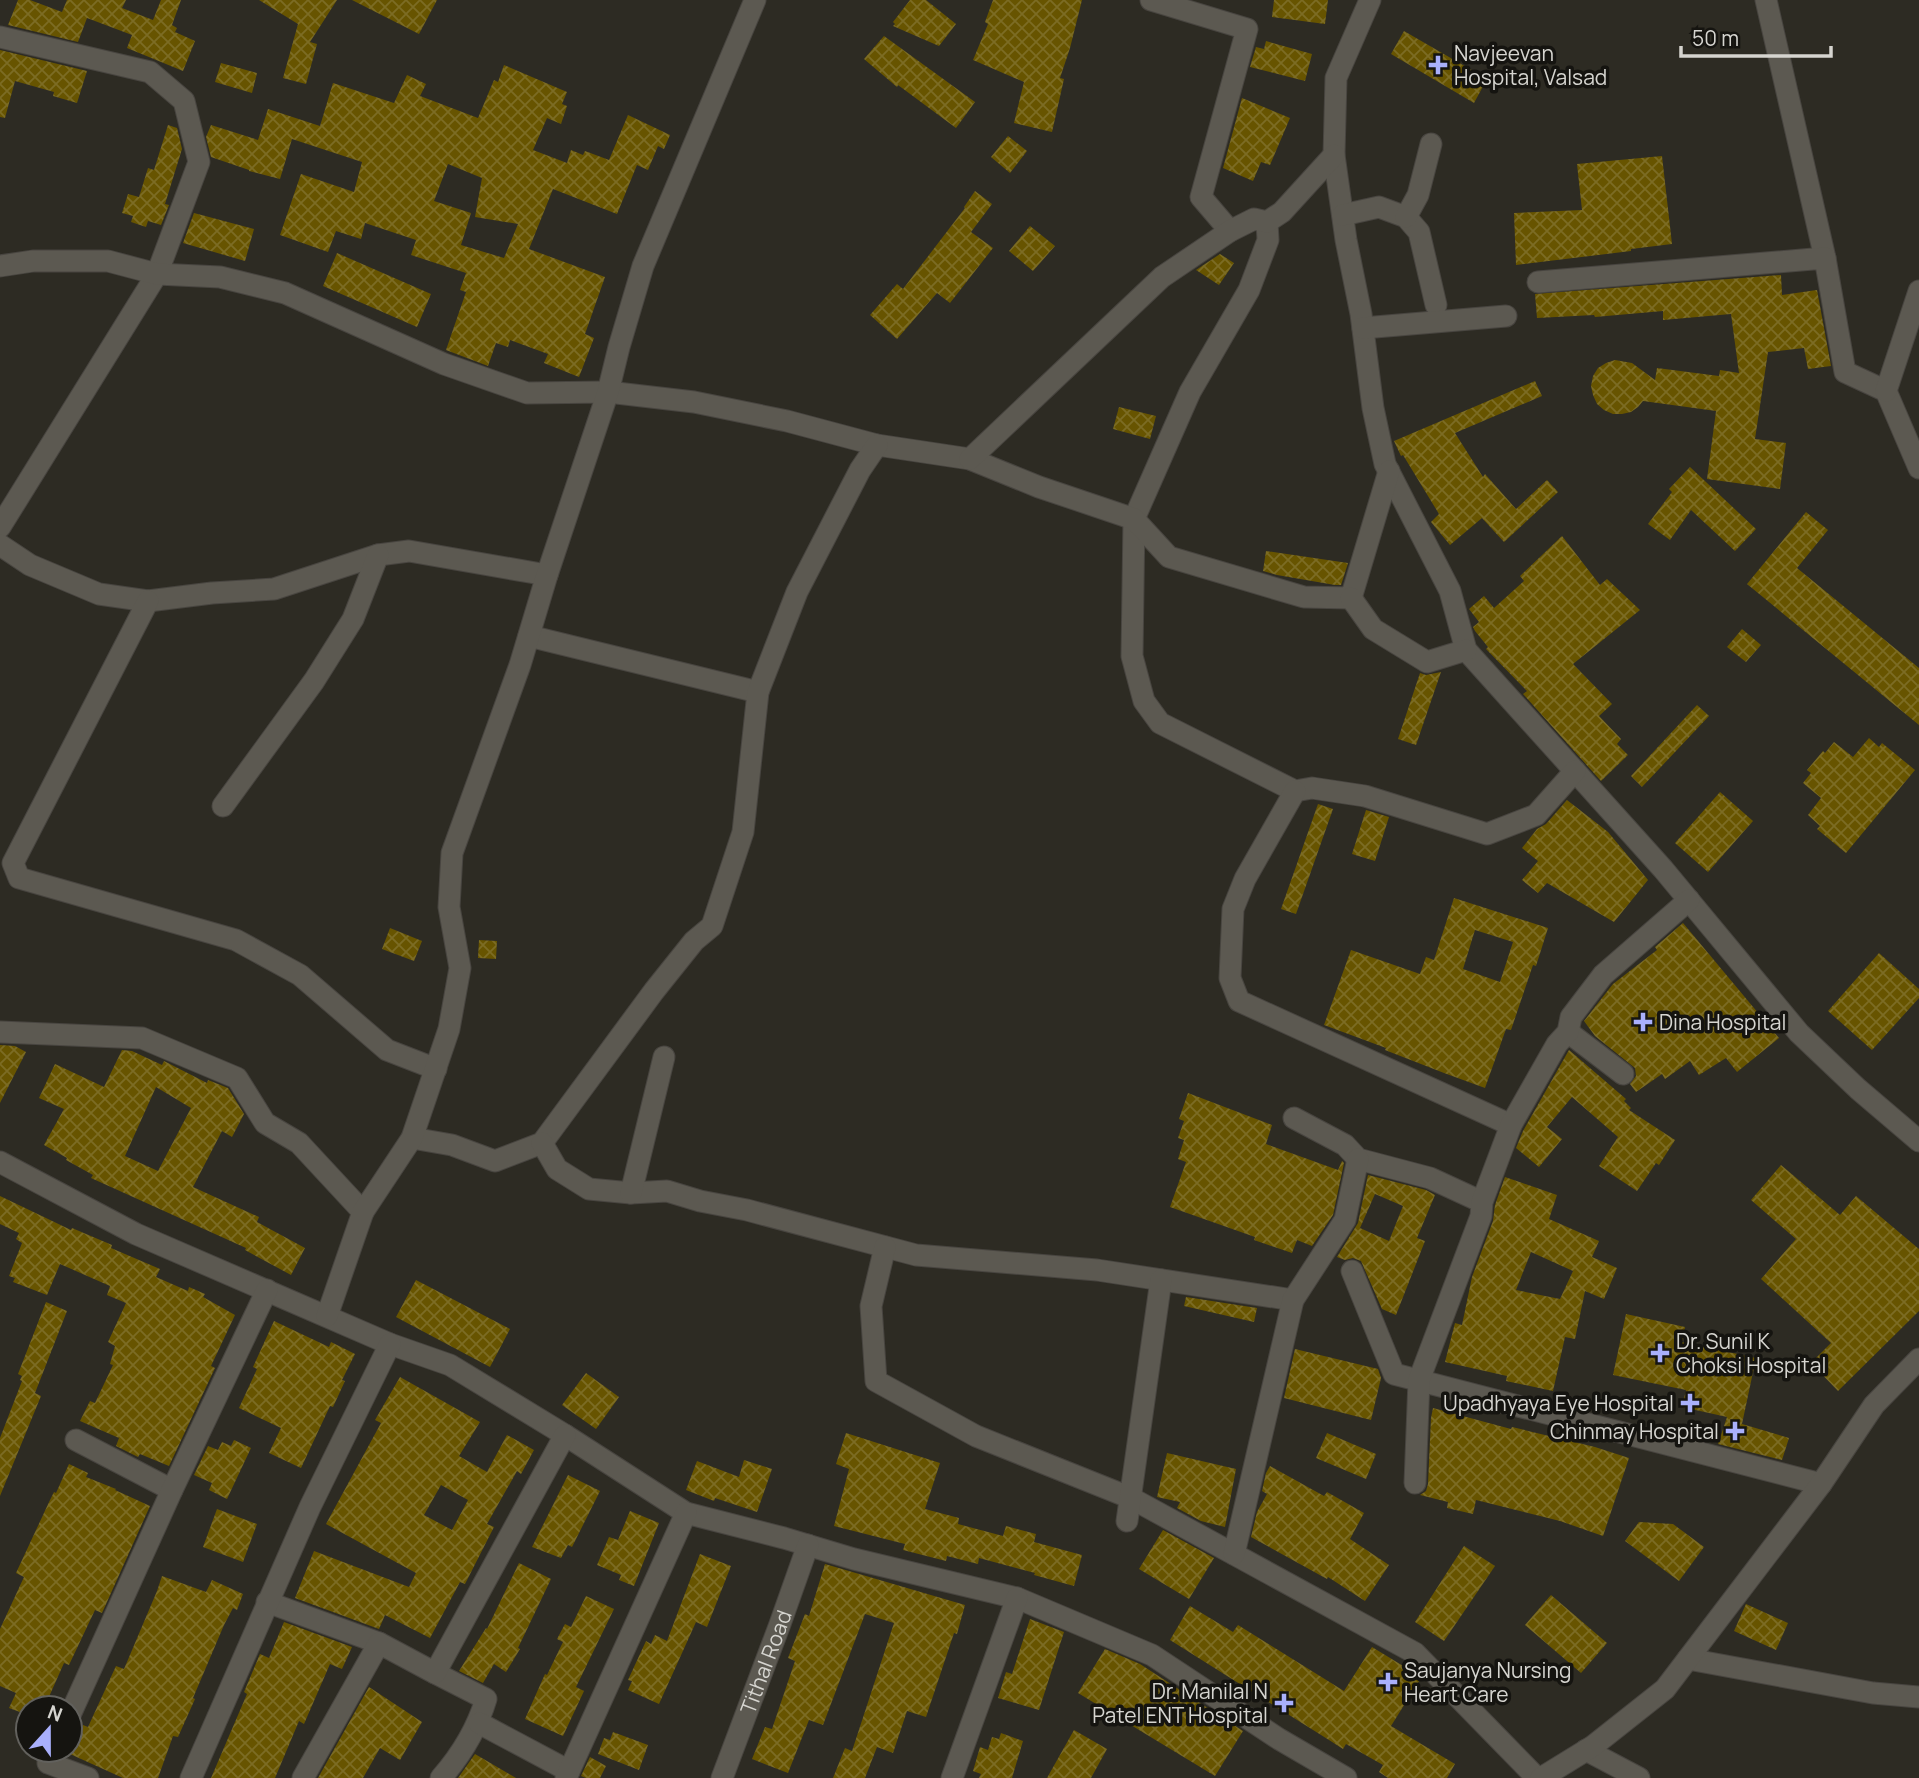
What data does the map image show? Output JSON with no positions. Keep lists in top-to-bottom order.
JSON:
{
  "streets": {
    "street": ["Tithal Road"]
  },
  "places": {
    "health": [
      "Navjeevan Hospital, Valsad",
      "Dina Hospital",
      "Dr. Sunil K Choksi Hospital",
      "Upadhyaya Eye Hospital",
      "Chinmay Hospital",
      "Saujanya Nursing Heart Care",
      "Dr. Manilal N Patel ENT Hospital"
    ]
  },
  "scale_bar": "50 m",
  "north": "top"
}
